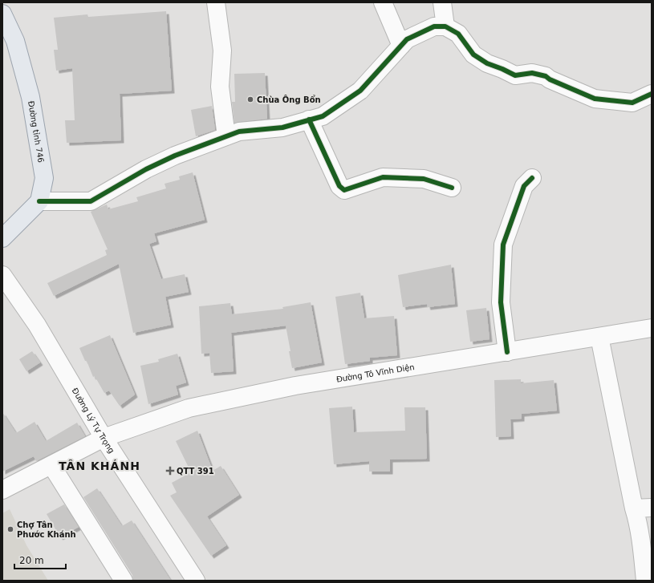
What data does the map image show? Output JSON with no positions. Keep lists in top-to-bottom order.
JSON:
{
  "streets": {
    "main road": ["Đường tỉnh 746"],
    "street": ["Đường Tô Vĩnh Diện", "Đường Lý Tự Trọng"]
  },
  "crossings": [
    ["Đường Tô Vĩnh Diện", "Đường Lý Tự Trọng"]
  ],
  "districts": ["TÂN KHÁNH"],
  "places": {
    "other": ["Chùa Ông Bổn", "Chợ Tân Phước Khánh"],
    "health": ["QTT 391"]
  },
  "scale_bar": "20 m"
}
